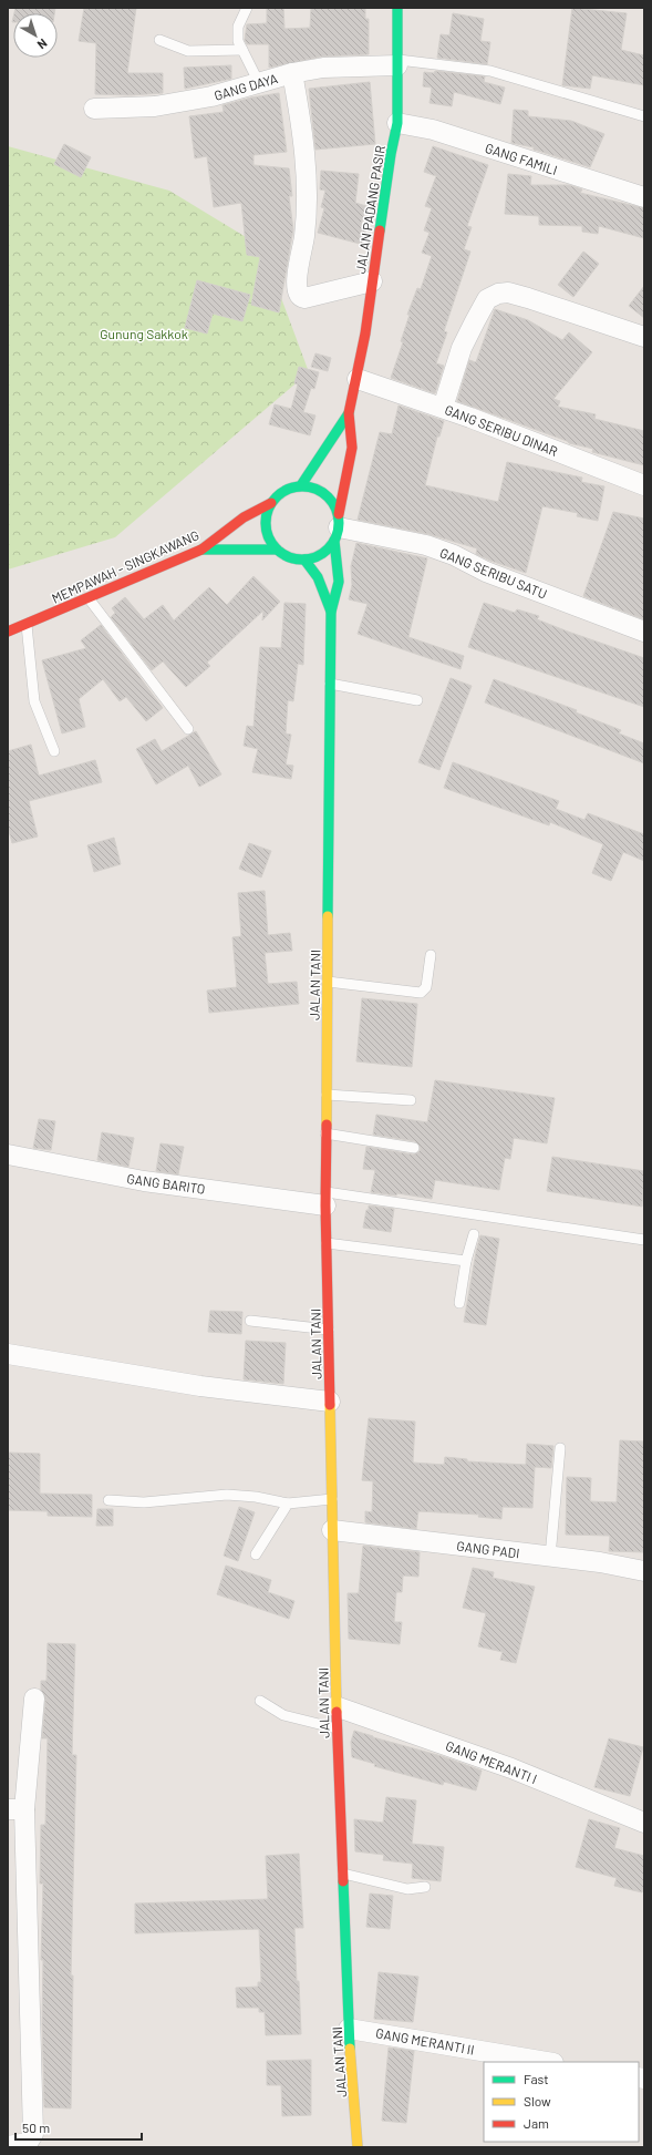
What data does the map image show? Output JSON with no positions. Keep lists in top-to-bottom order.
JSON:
{
  "streets": {
    "main road": ["JALAN PADANG PASIR", "MEMPAWAH - SINGKAWANG", "JALAN TANI"],
    "street": [
      "GANG DAYA",
      "GANG FAMILI",
      "GANG SERIBU DINAR",
      "GANG SERIBU SATU",
      "GANG BARITO",
      "GANG PADI",
      "GANG MERANTI I",
      "GANG MERANTI II"
    ]
  },
  "crossings": [
    ["GANG DAYA", "JALAN PADANG PASIR"],
    ["GANG FAMILI", "JALAN PADANG PASIR"],
    ["JALAN PADANG PASIR", "GANG SERIBU DINAR"],
    ["MEMPAWAH - SINGKAWANG", "GANG SERIBU SATU"],
    ["MEMPAWAH - SINGKAWANG", "JALAN TANI"],
    ["GANG SERIBU SATU", "JALAN TANI"],
    ["JALAN TANI", "GANG BARITO"],
    ["JALAN TANI", "GANG PADI"],
    ["JALAN TANI", "GANG MERANTI I"],
    ["JALAN TANI", "GANG MERANTI II"]
  ],
  "parks": ["Gunung Sakkok"],
  "legend": ["Fast", "Slow", "Jam"],
  "scale_bar": "50 m",
  "north": "bottom right"
}
